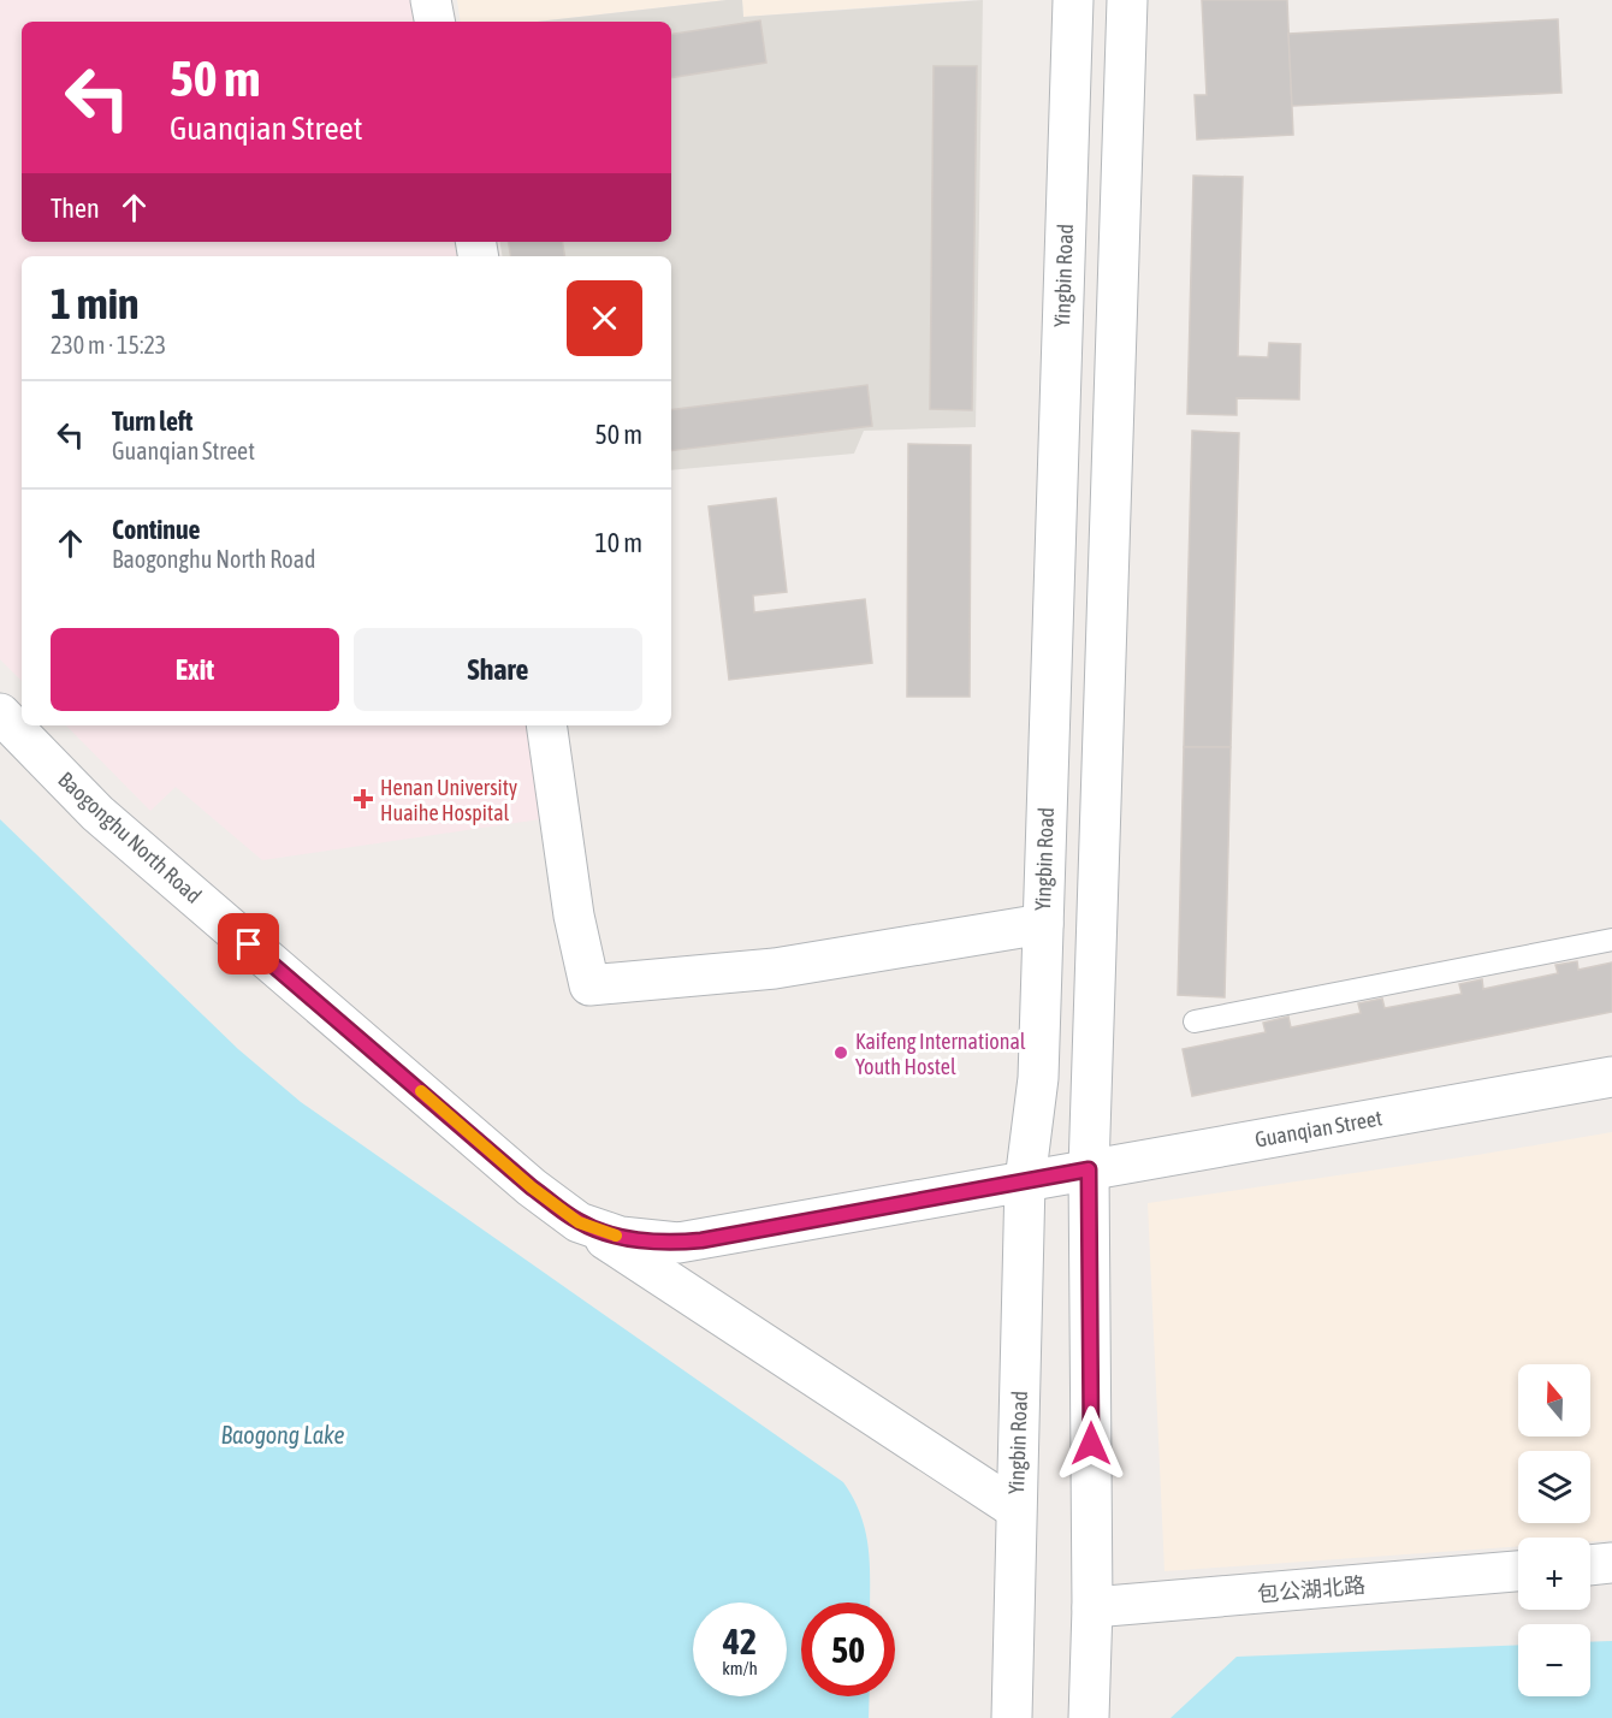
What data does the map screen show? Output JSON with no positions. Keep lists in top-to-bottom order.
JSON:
{
  "streets": {
    "street": [
      "Yingbin Road",
      "Baogonghu North Road",
      "Guanqian Street",
      "包公湖北路"
    ]
  },
  "crossings": [
    ["Yingbin Road", "Baogonghu North Road"],
    ["Yingbin Road", "Guanqian Street"],
    ["Baogonghu North Road", "Guanqian Street"]
  ],
  "water": ["Baogong Lake"],
  "places": {
    "health": ["Henan University Huaihe Hospital"],
    "other": ["Kaifeng International Youth Hostel"]
  },
  "north": "top",
  "page": {
    "turn": ["50 m", "Guanqian Street"],
    "then": "Then",
    "heading": ["1 min", "230 m · 15:23"],
    "list": [
      {
        "name": "Turn left",
        "note": "Guanqian Street",
        "value": "50 m"
      },
      {
        "name": "Continue",
        "note": "Baogonghu North Road",
        "value": "10 m"
      }
    ],
    "buttons": ["Exit", "Share"],
    "map_buttons": ["+", "−"],
    "speed": "42 km/h",
    "limit": "50"
  }
}
